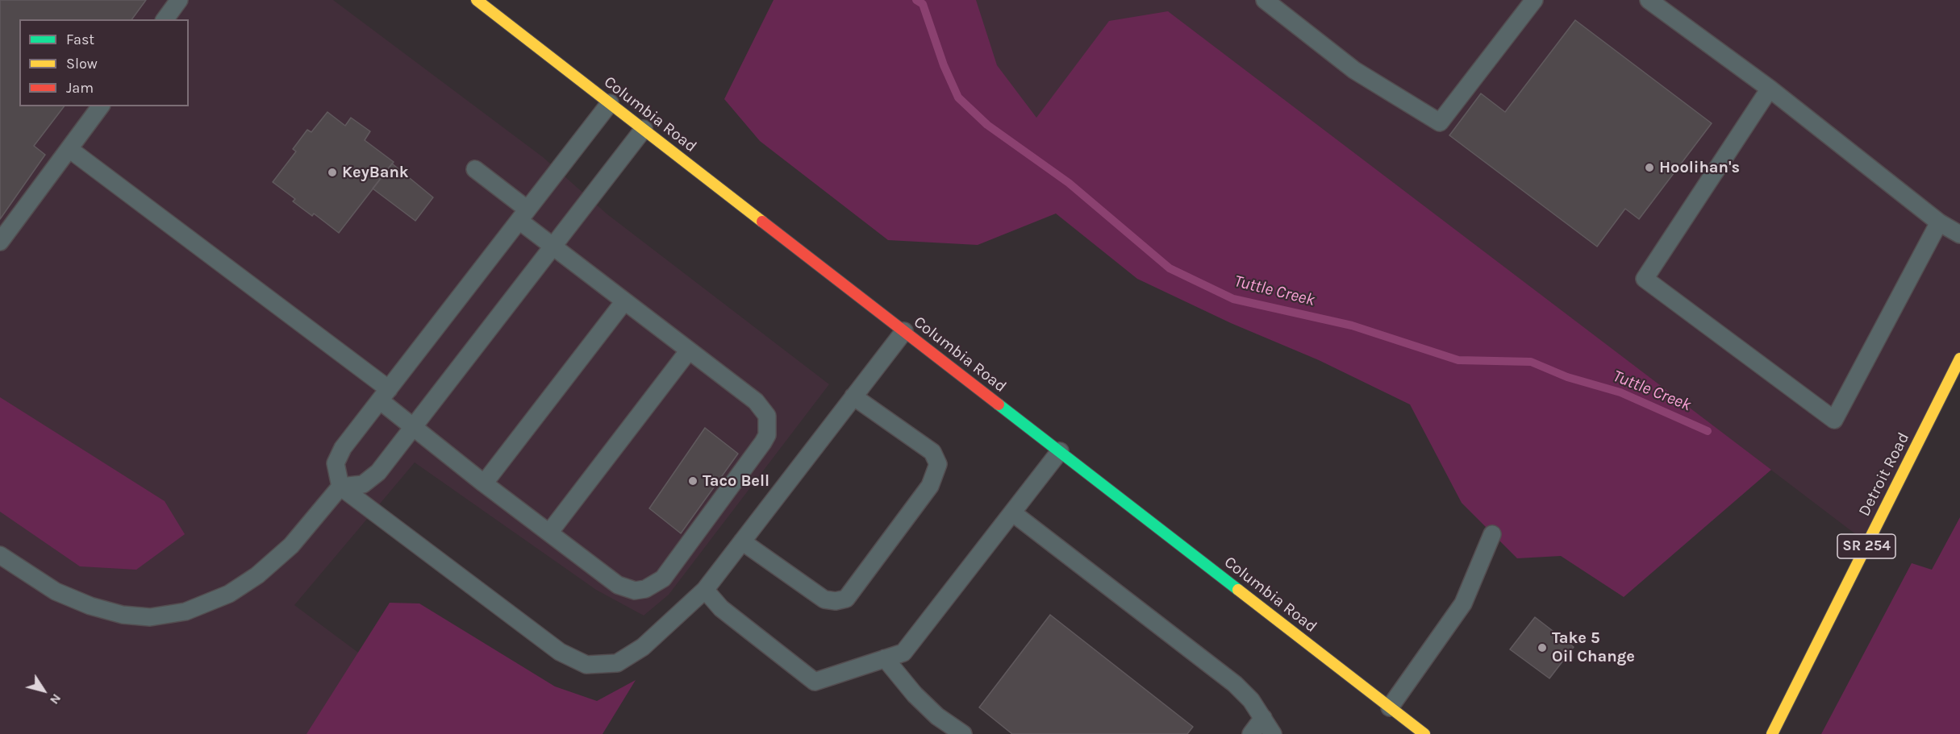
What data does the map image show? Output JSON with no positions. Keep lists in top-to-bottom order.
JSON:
{
  "streets": {
    "main road": ["Columbia Road", "Detroit Road", "SR 254"]
  },
  "water": ["Tuttle Creek"],
  "places": [
    "Hoolihan's",
    "KeyBank",
    "Taco Bell",
    "Take 5 Oil Change"
  ],
  "legend": ["Fast", "Slow", "Jam"],
  "north": "bottom right"
}
